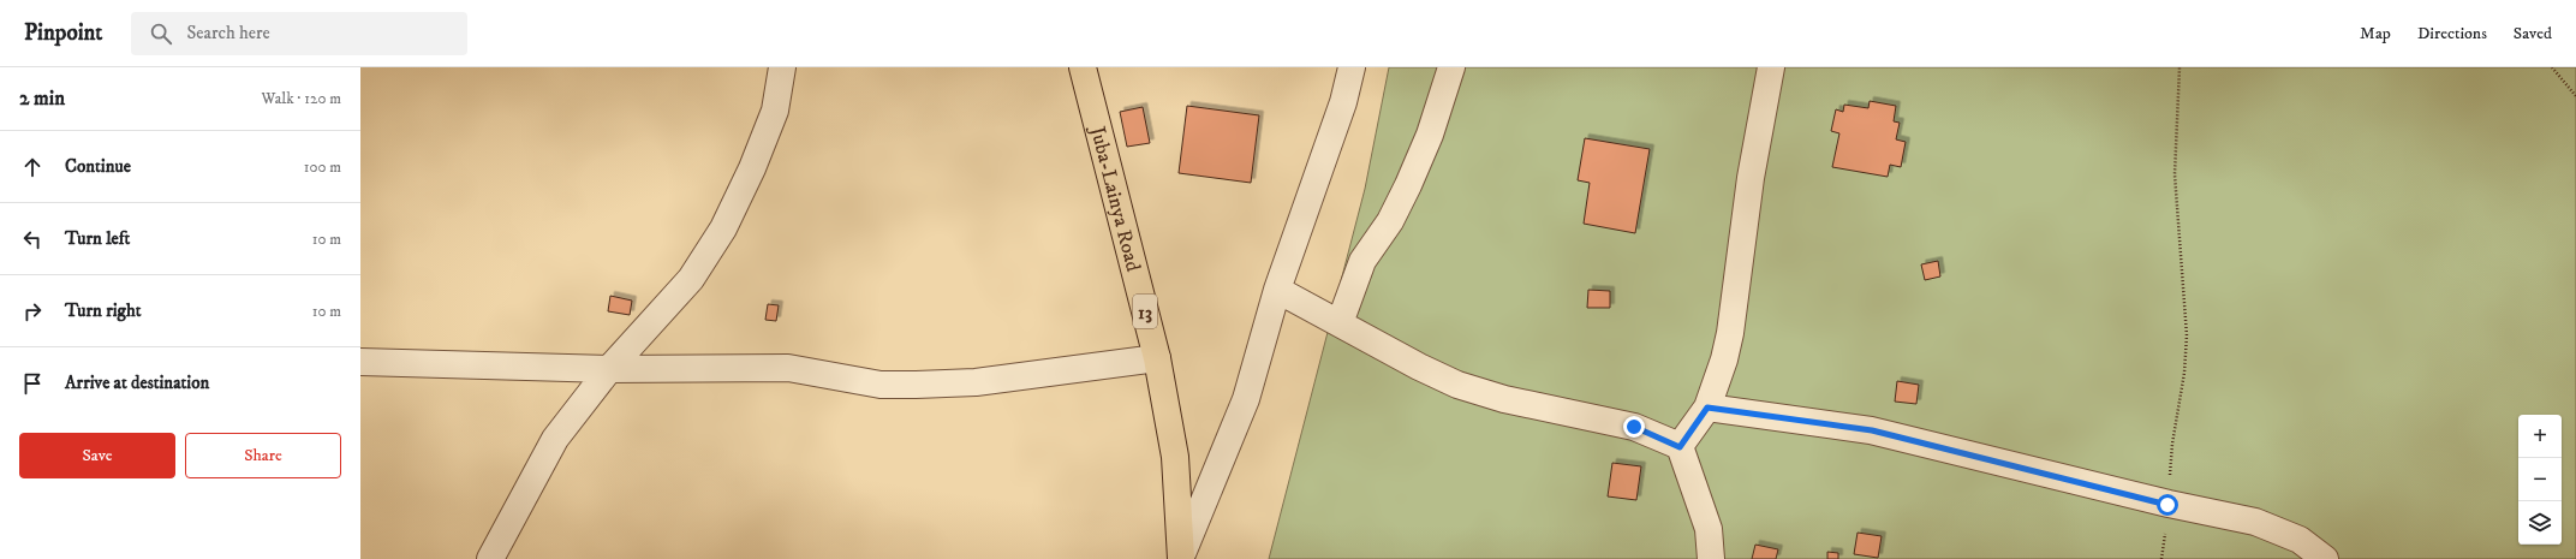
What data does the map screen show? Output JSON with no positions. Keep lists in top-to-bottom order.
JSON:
{
  "streets": {
    "main road": ["Juba-Lainya Road", "13"]
  },
  "page": {
    "header": "Pinpoint",
    "search": "Search here",
    "nav": ["Map", "Directions", "Saved"],
    "heading": ["2 min", "Walk · 120 m"],
    "list": [
      ["Continue", "100 m"],
      ["Turn left", "10 m"],
      ["Turn right", "10 m"],
      "Arrive at destination"
    ],
    "map_buttons": ["+", "−"],
    "buttons": ["Save", "Share"]
  }
}
